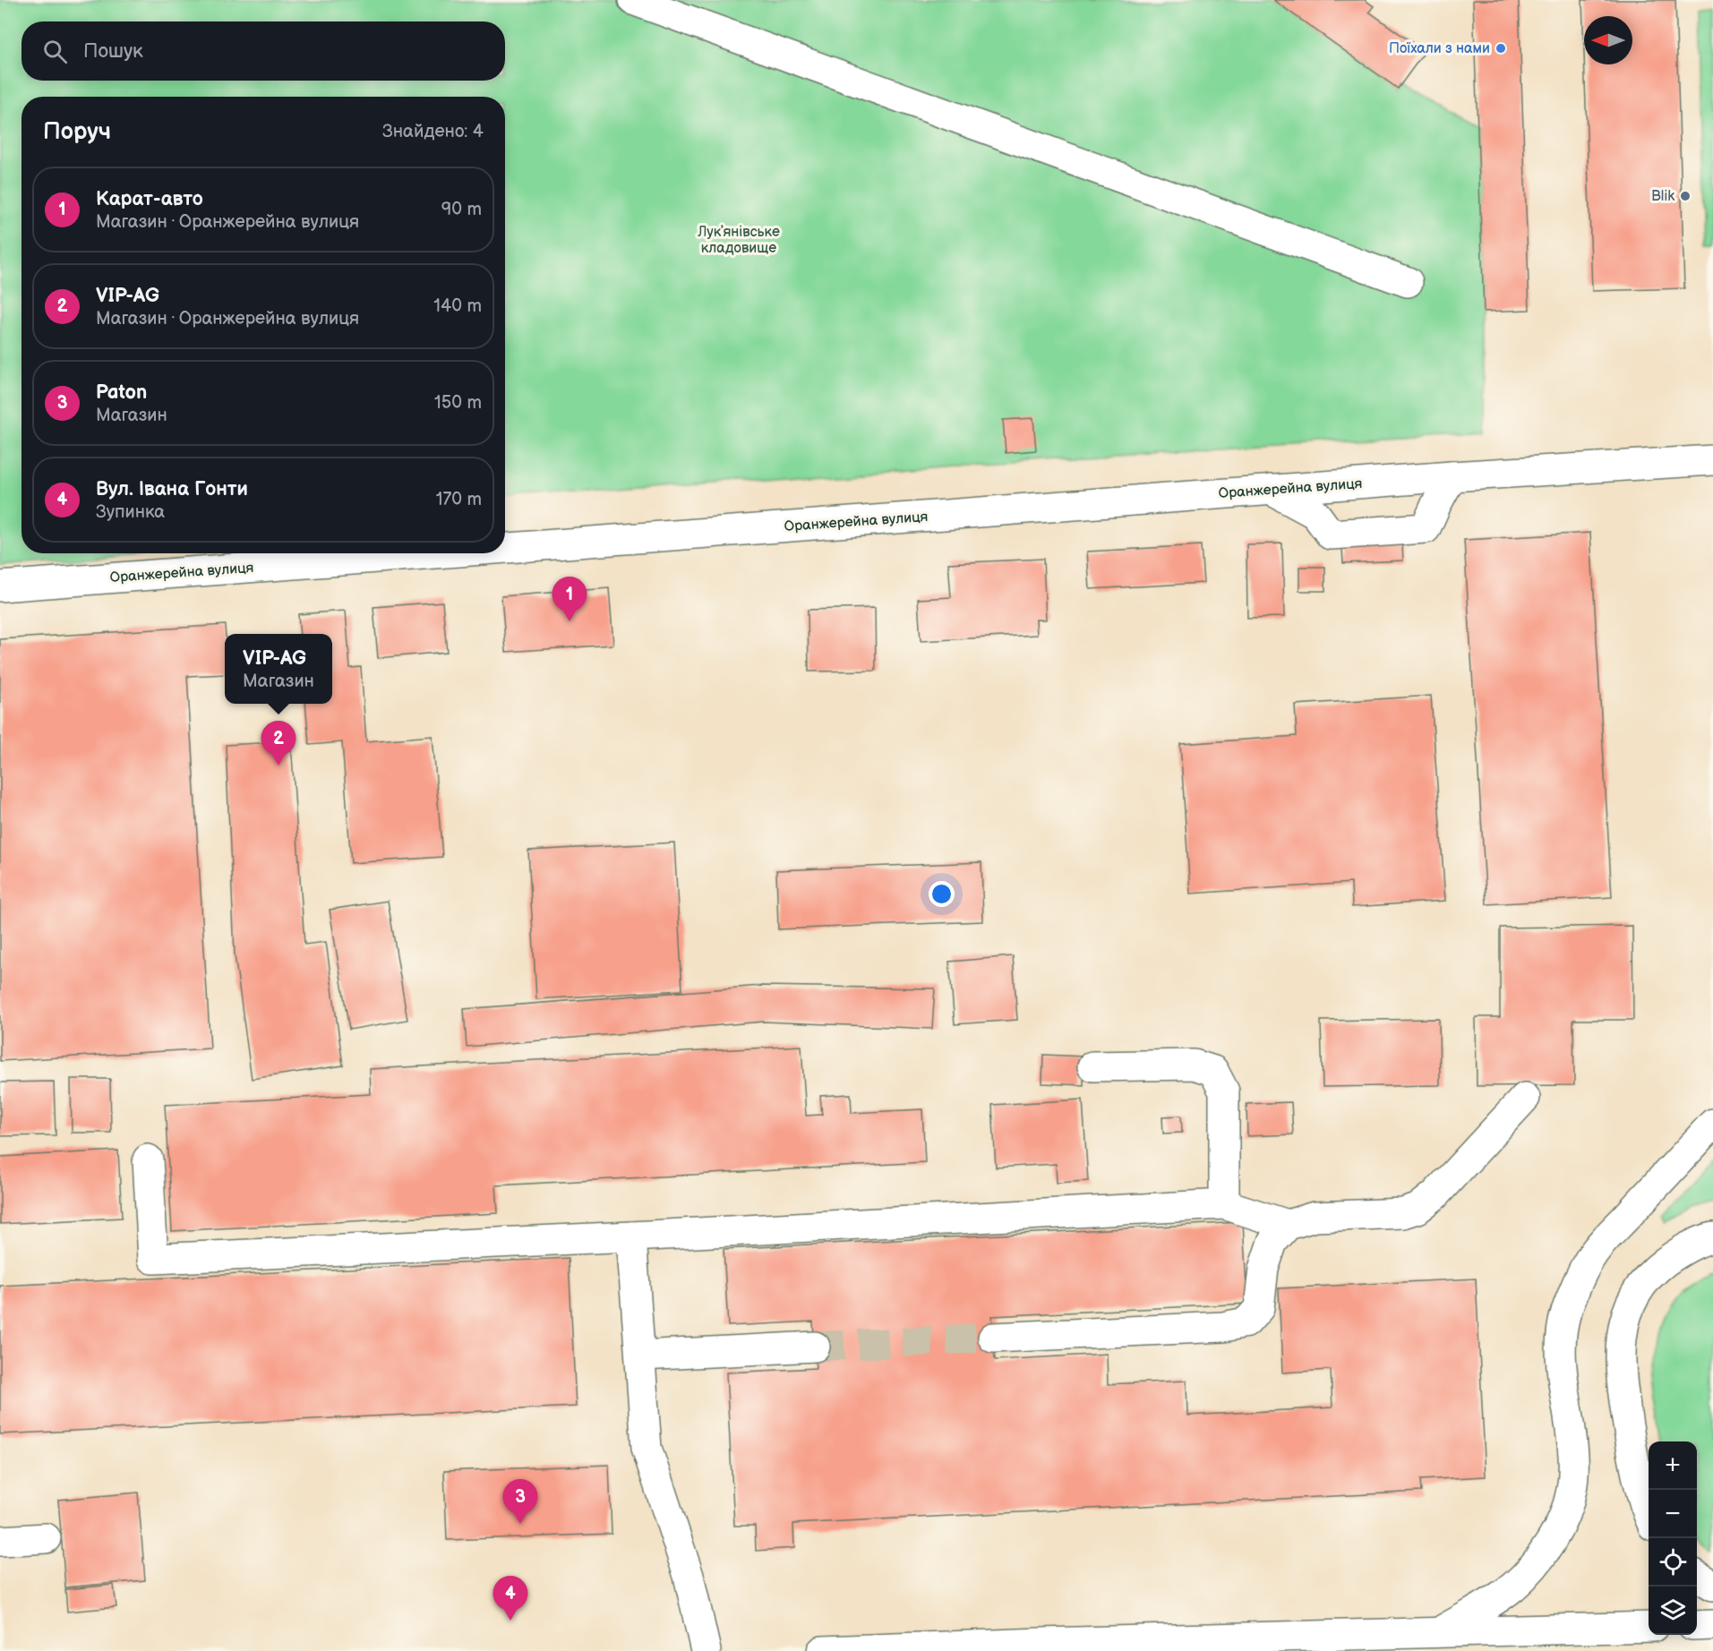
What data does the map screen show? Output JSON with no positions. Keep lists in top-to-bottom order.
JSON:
{
  "streets": {
    "main road": ["Оранжерейна вулиця"]
  },
  "parks": ["Лукʼянівське кладовище"],
  "places": ["Поїхали з нами", "Blik"],
  "north": "left",
  "page": {
    "search": "Пошук",
    "heading": ["Поруч", "Знайдено: 4"],
    "list": [
      {
        "mark": "1",
        "name": "Карат-авто",
        "note": "Магазин · Оранжерейна вулиця",
        "value": "90 m"
      },
      {
        "mark": "2",
        "name": "VIP-AG",
        "note": "Магазин · Оранжерейна вулиця",
        "value": "140 m"
      },
      {
        "mark": "3",
        "name": "Paton",
        "note": "Магазин",
        "value": "150 m"
      },
      {
        "mark": "4",
        "name": "Вул. Івана Гонти",
        "note": "Зупинка",
        "value": "170 m"
      }
    ],
    "pins": [
      "1",
      "2",
      "3",
      "4"
    ],
    "popup": ["VIP-AG", "Магазин"],
    "map_buttons": ["+", "−"]
  }
}
